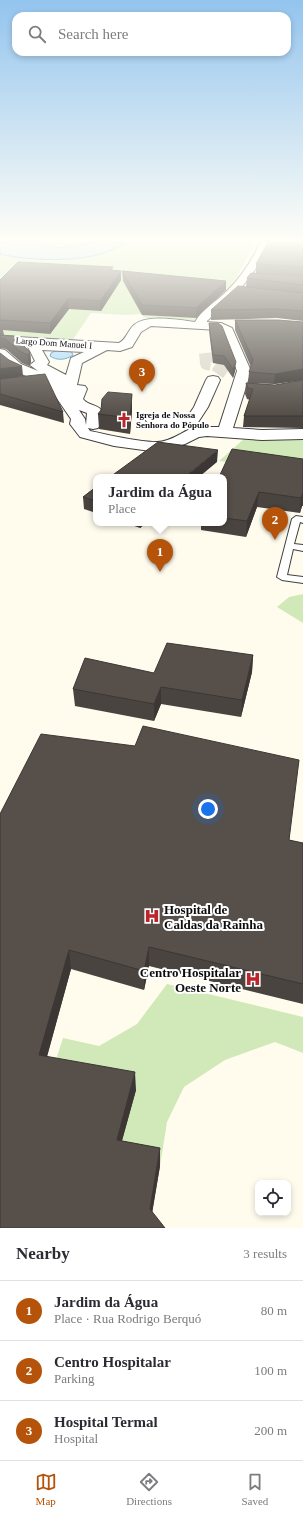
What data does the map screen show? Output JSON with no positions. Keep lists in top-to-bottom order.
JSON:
{
  "streets": {
    "street": ["Largo Dom Manuel I"]
  },
  "places": {
    "church": ["Igreja de Nossa Senhora do Pópulo"],
    "hospital": ["Hospital de Caldas da Rainha", "Centro Hospitalar Oeste Norte"]
  },
  "page": {
    "search": "Search here",
    "pins": ["3", "2", "1"],
    "popup": ["Jardim da Água", "Place"],
    "heading": ["Nearby", "3 results"],
    "list": [
      {
        "mark": "1",
        "name": "Jardim da Água",
        "note": "Place · Rua Rodrigo Berquó",
        "value": "80 m"
      },
      {
        "mark": "2",
        "name": "Centro Hospitalar",
        "note": "Parking",
        "value": "100 m"
      },
      {
        "mark": "3",
        "name": "Hospital Termal",
        "note": "Hospital",
        "value": "200 m"
      }
    ],
    "nav": ["Map", "Directions", "Saved"]
  }
}
